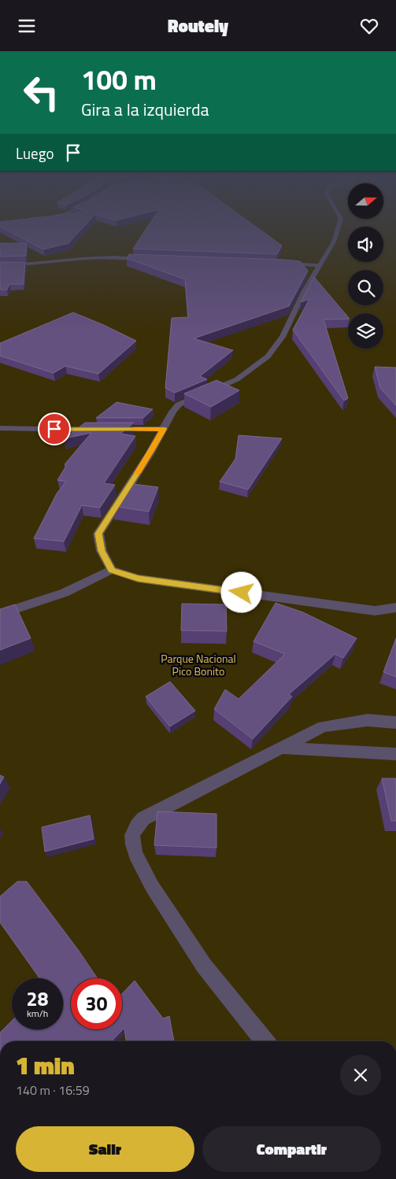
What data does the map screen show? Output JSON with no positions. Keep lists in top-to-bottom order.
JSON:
{
  "parks": ["Parque Nacional Pico Bonito"],
  "north": "right",
  "page": {
    "header": "Routely",
    "turn": ["100 m", "Gira a la izquierda"],
    "then": "Luego",
    "speed": "28 km/h",
    "limit": "30",
    "heading": ["1 min", "140 m · 16:59"],
    "buttons": ["Salir", "Compartir"]
  }
}
